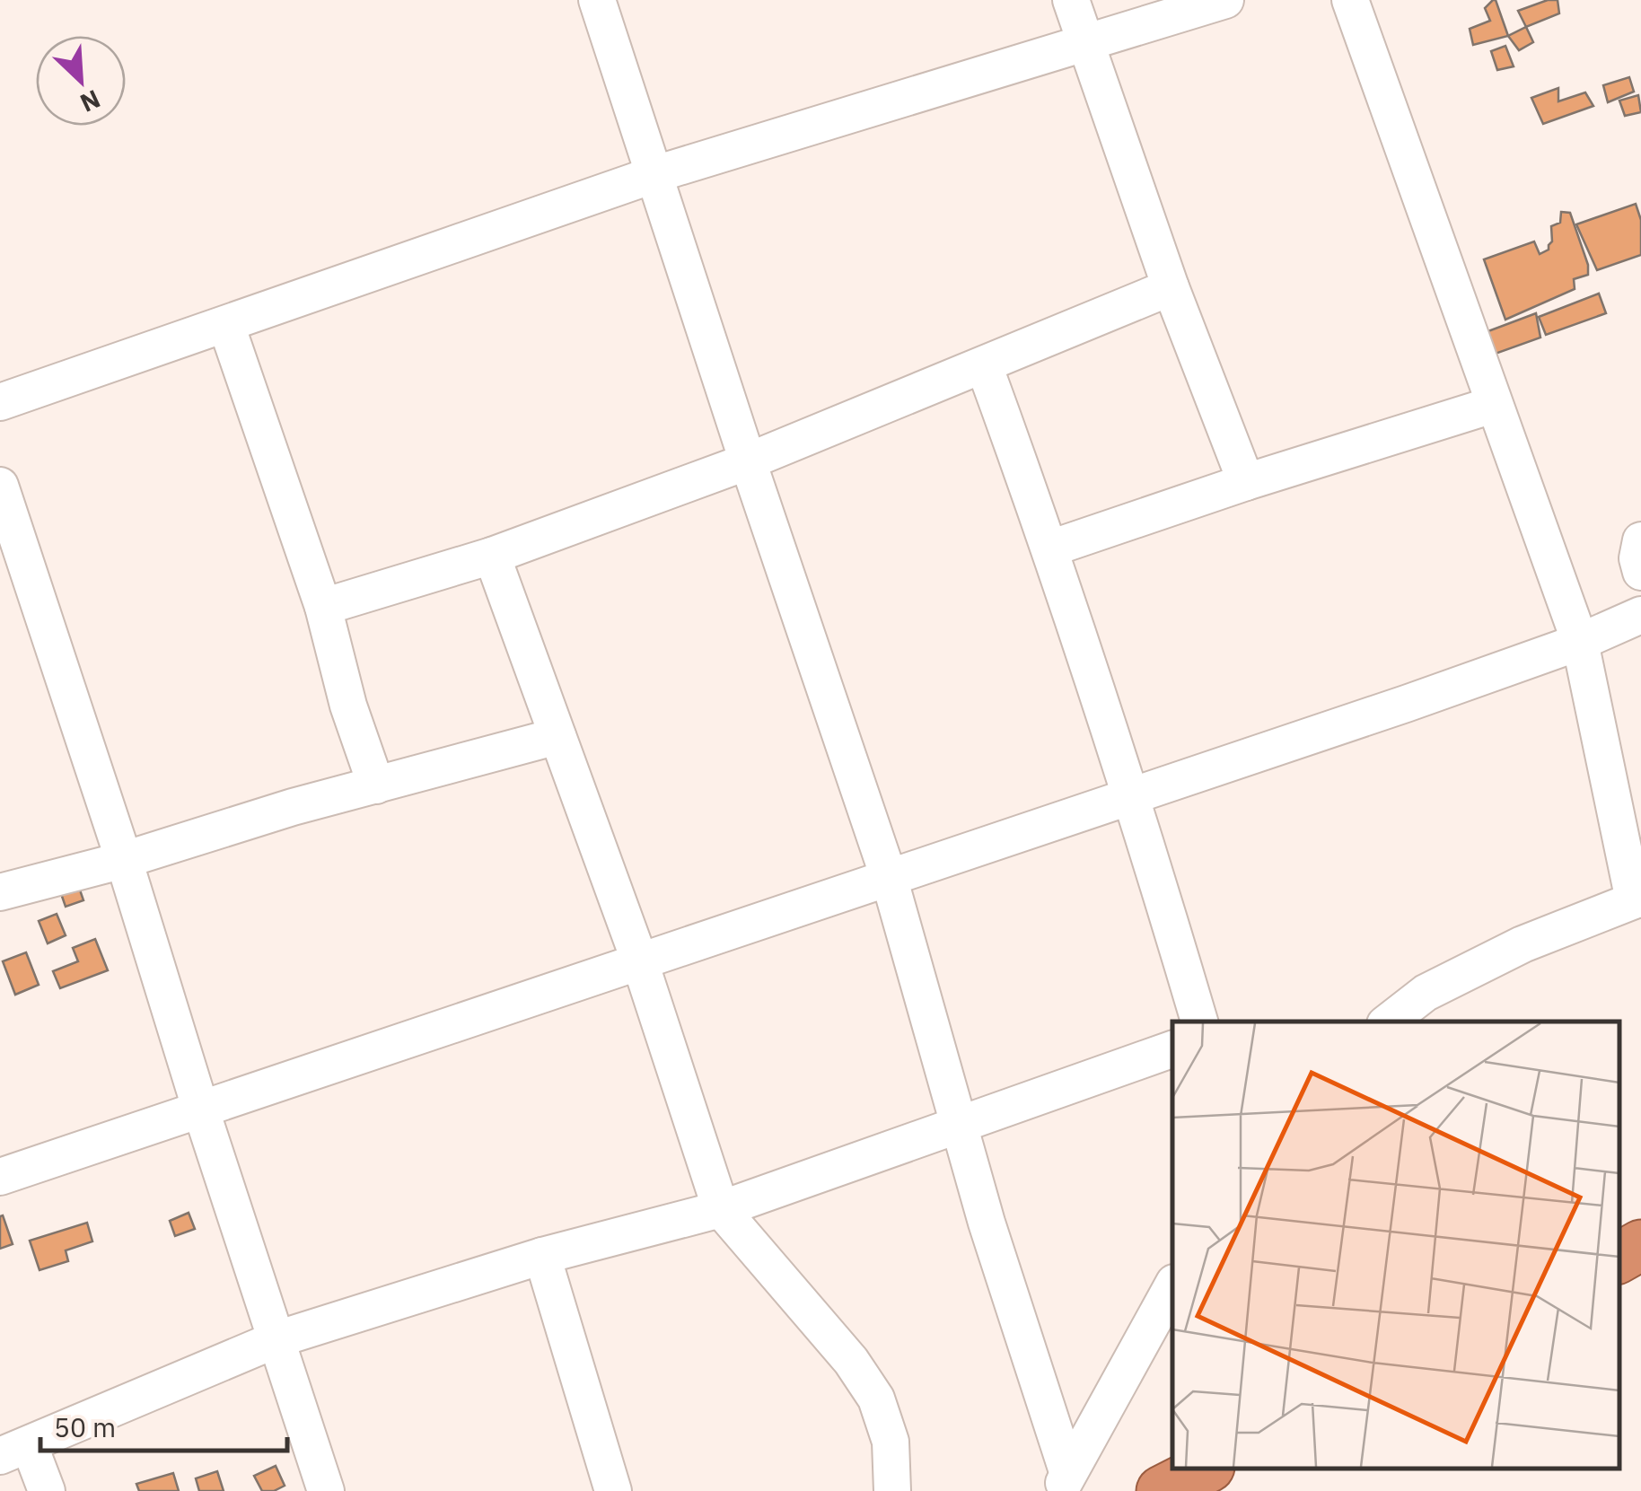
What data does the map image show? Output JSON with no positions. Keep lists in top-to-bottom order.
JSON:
{
  "scale_bar": "50 m",
  "north": "bottom right"
}
